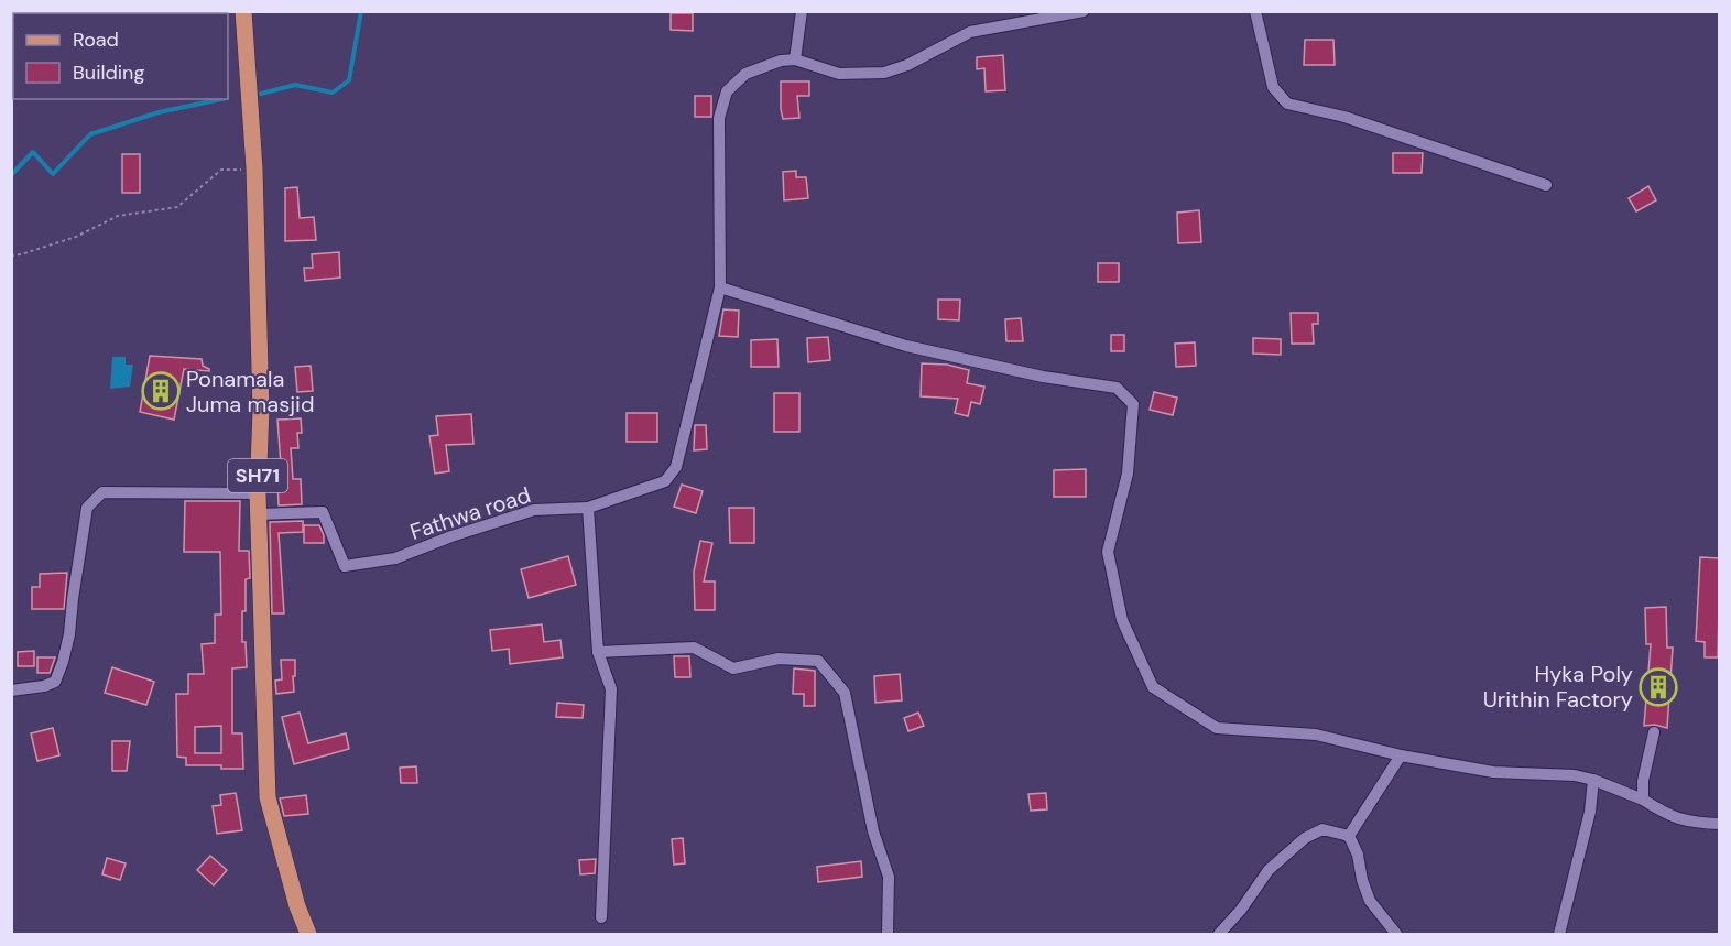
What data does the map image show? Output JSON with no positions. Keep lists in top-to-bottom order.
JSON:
{
  "streets": {
    "main road": ["SH71"],
    "street": ["Fathwa road"]
  },
  "crossings": [
    ["SH71", "Fathwa road"]
  ],
  "places": {
    "building": ["Ponamala Juma masjid", "Hyka Poly Urithin Factory"]
  },
  "legend": ["Road", "Building"]
}
